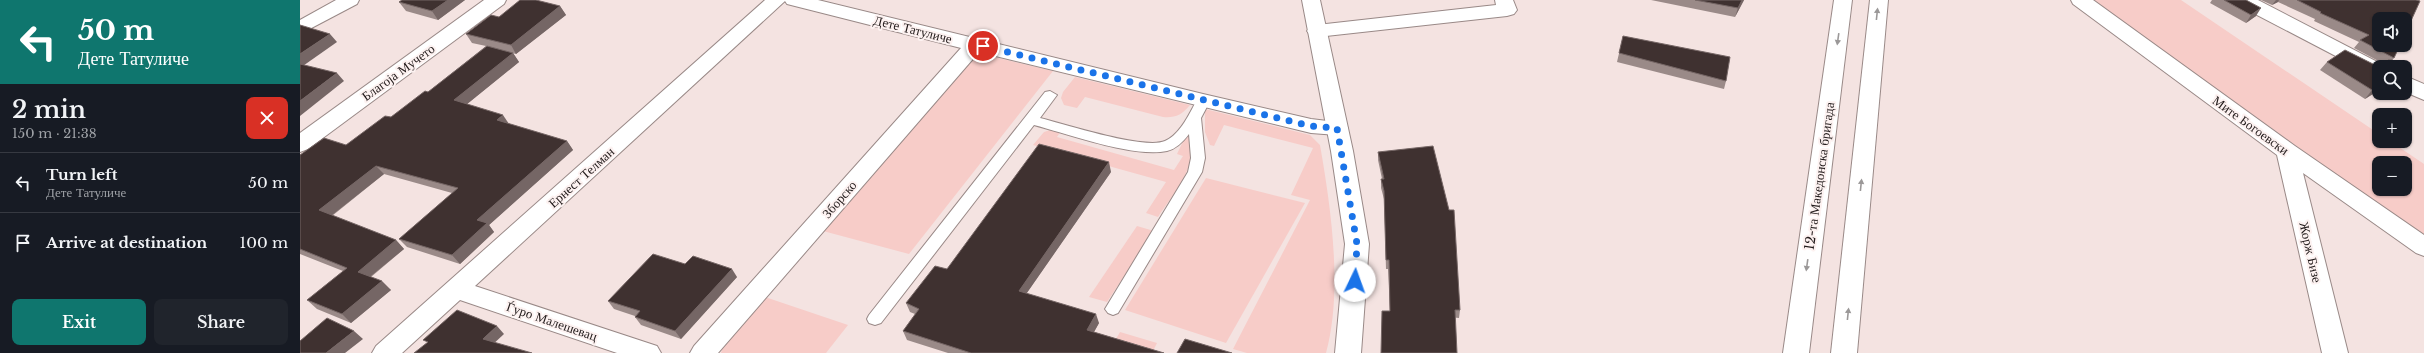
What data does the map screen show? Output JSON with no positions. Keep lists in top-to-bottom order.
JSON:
{
  "streets": {
    "street": [
      "Дете Татуличе",
      "Благоја Мучето",
      "Мите Богоевски",
      "12-та Македонска бригада",
      "Ернест Телман",
      "Зборско",
      "Жорж Бизе",
      "Ѓуро Малешевац"
    ]
  },
  "crossings": [
    ["Дете Татуличе", "Зборско"],
    ["Мите Богоевски", "Жорж Бизе"],
    ["Ернест Телман", "Ѓуро Малешевац"]
  ],
  "page": {
    "turn": ["50 m", "Дете Татуличе"],
    "map_buttons": ["+", "−"],
    "heading": ["2 min", "150 m · 21:38"],
    "list": [
      {
        "name": "Turn left",
        "note": "Дете Татуличе",
        "value": "50 m"
      },
      {
        "name": "Arrive at destination",
        "value": "100 m"
      }
    ],
    "buttons": ["Exit", "Share"]
  }
}
